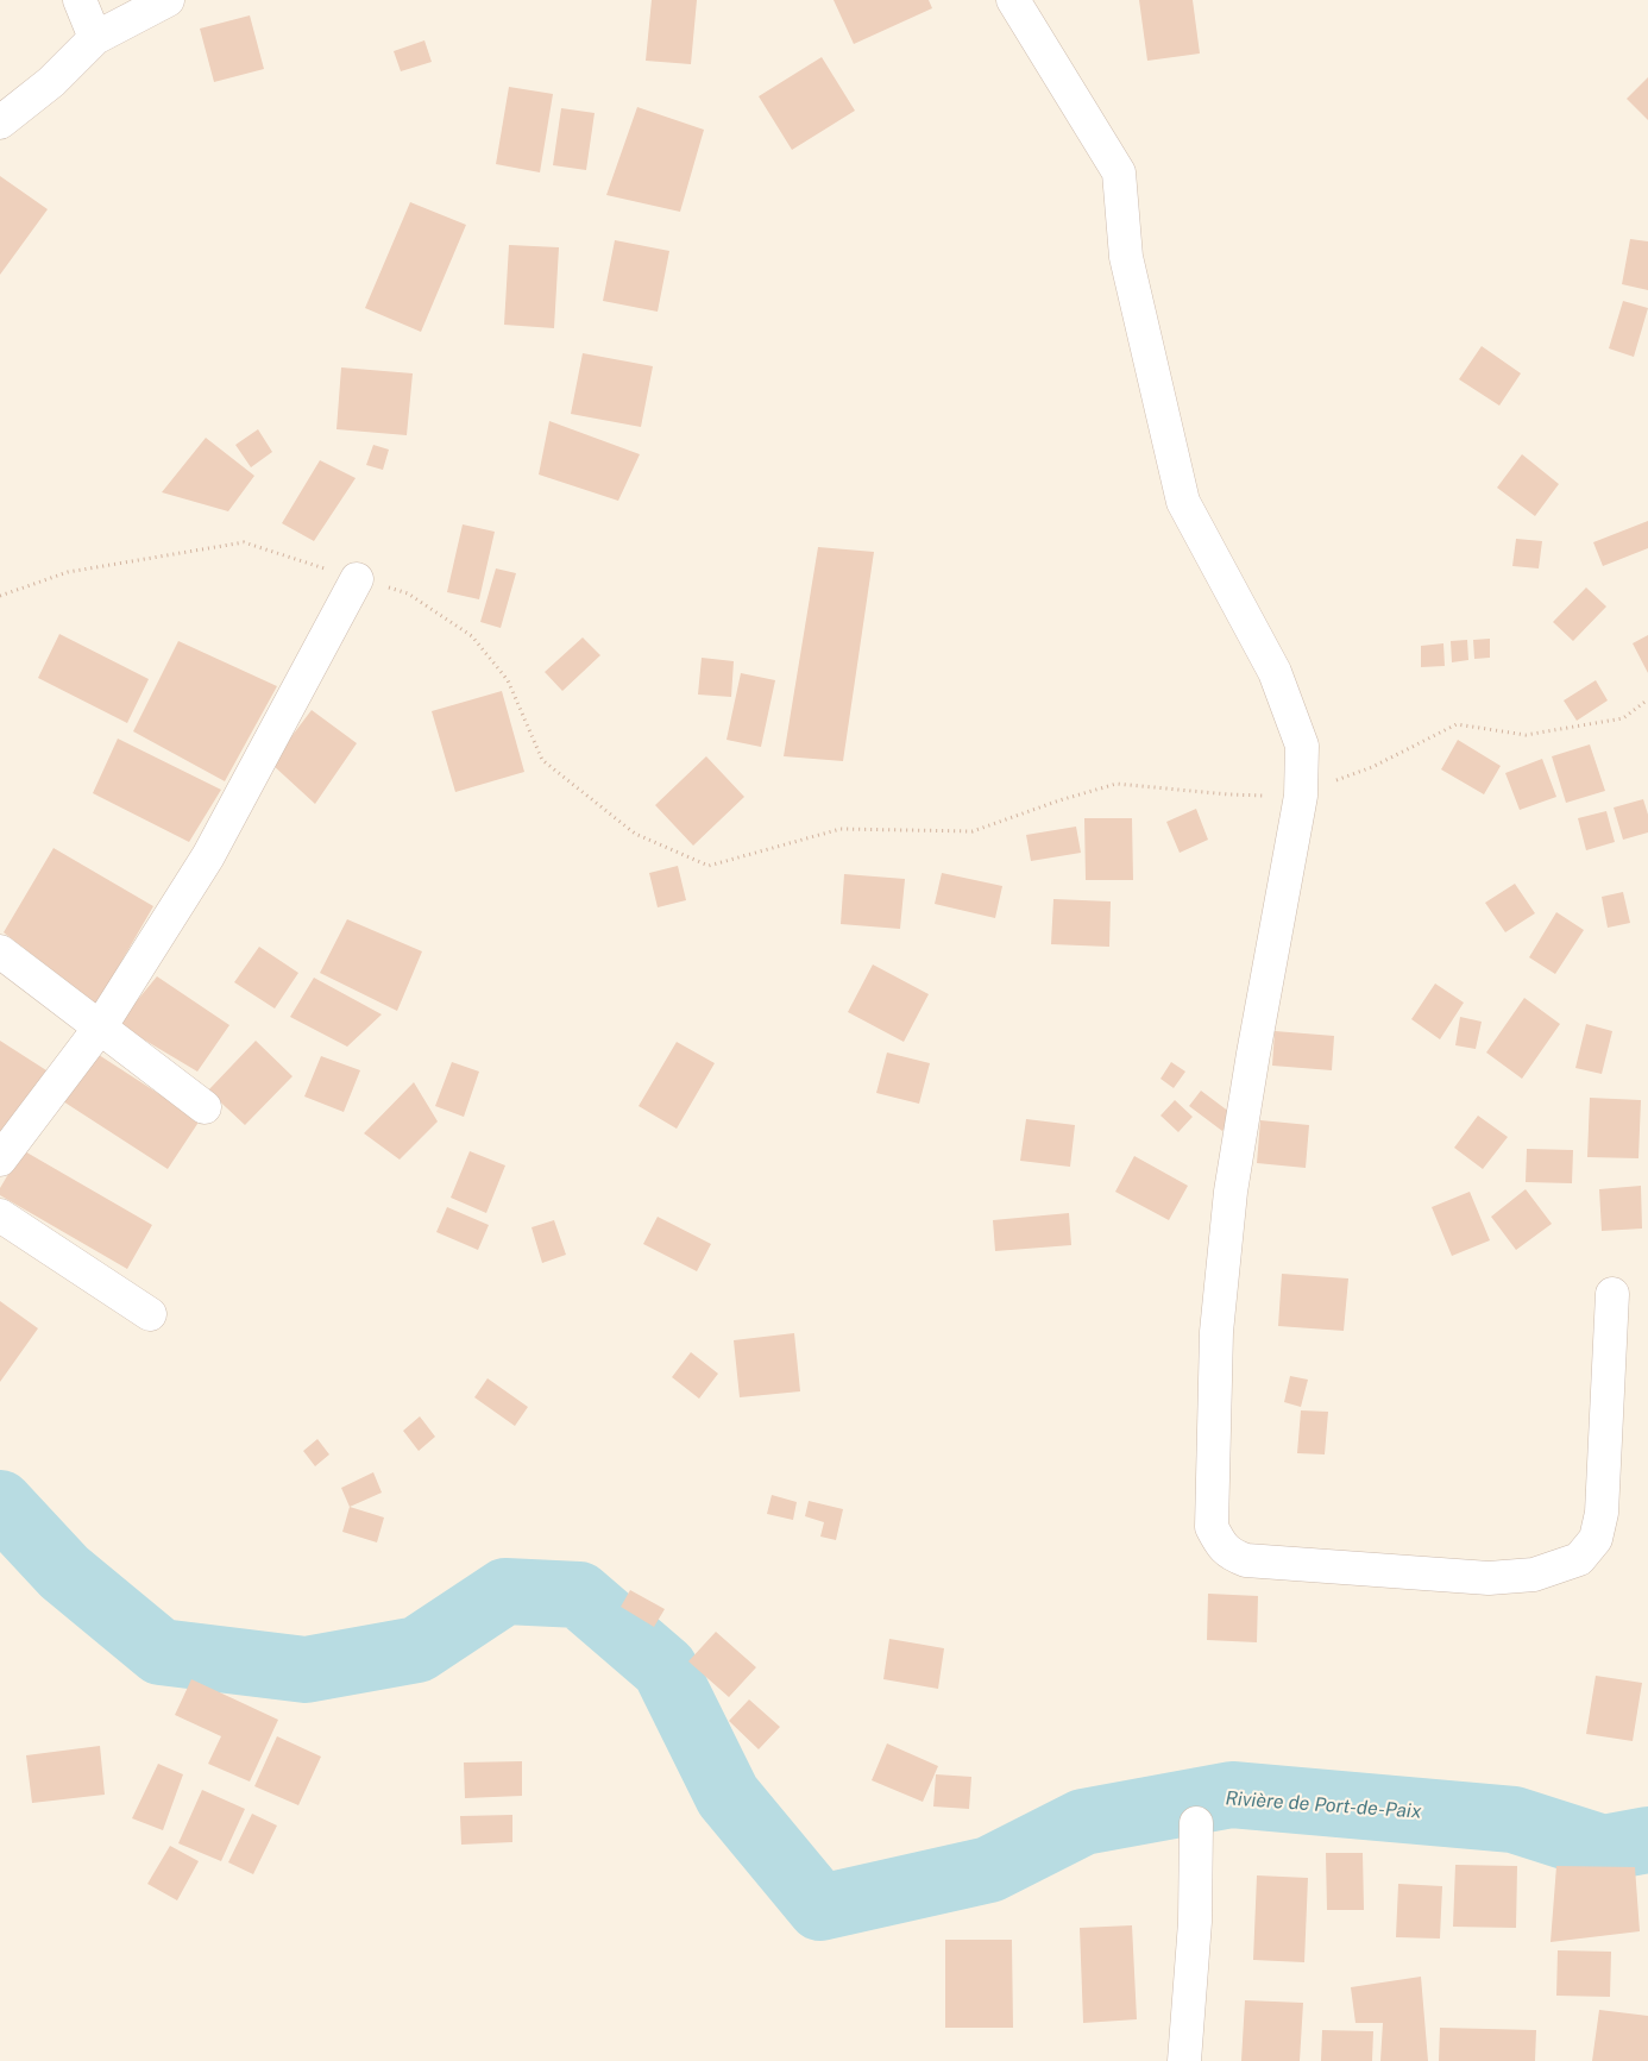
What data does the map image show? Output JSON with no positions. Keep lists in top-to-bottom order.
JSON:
{
  "water": ["Rivière de Port-de-Paix"]
}
